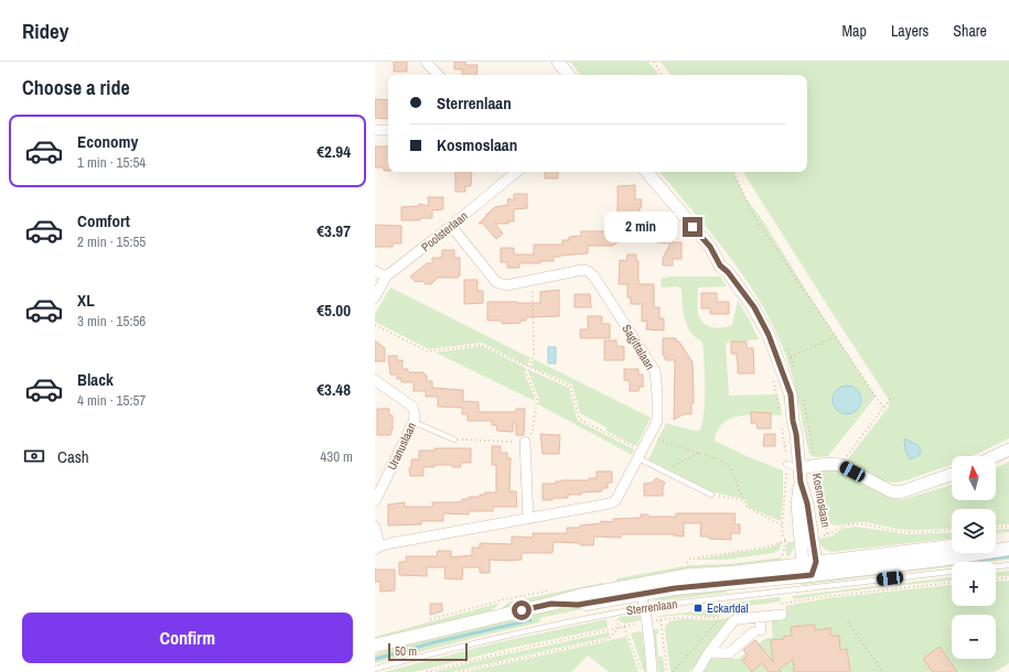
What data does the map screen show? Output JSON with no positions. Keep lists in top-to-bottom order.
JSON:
{
  "streets": {
    "main road": ["Sterrenlaan"],
    "street": [
      "Poolsterlaan",
      "Sagittalaan",
      "Uranuslaan",
      "Kosmoslaan"
    ]
  },
  "crossings": [
    ["Poolsterlaan", "Sagittalaan"],
    ["Kosmoslaan", "Sterrenlaan"]
  ],
  "places": {
    "transit": ["Eckartdal"]
  },
  "scale_bar": "50 m",
  "north": "top",
  "page": {
    "header": "Ridey",
    "nav": ["Map", "Layers", "Share"],
    "heading": "Choose a ride",
    "banner": ["Sterrenlaan", "Kosmoslaan"],
    "list": [
      {
        "name": "Economy",
        "note": "1 min · 15:54",
        "value": "€2.94"
      },
      {
        "name": "Comfort",
        "note": "2 min · 15:55",
        "value": "€3.97"
      },
      {
        "name": "XL",
        "note": "3 min · 15:56",
        "value": "€5.00"
      },
      {
        "name": "Black",
        "note": "4 min · 15:57",
        "value": "€3.48"
      }
    ],
    "bubble": "2 min",
    "pay": ["Cash", "430 m"],
    "map_buttons": ["+", "−"],
    "buttons": "Confirm",
    "scale": "50 m"
  }
}
